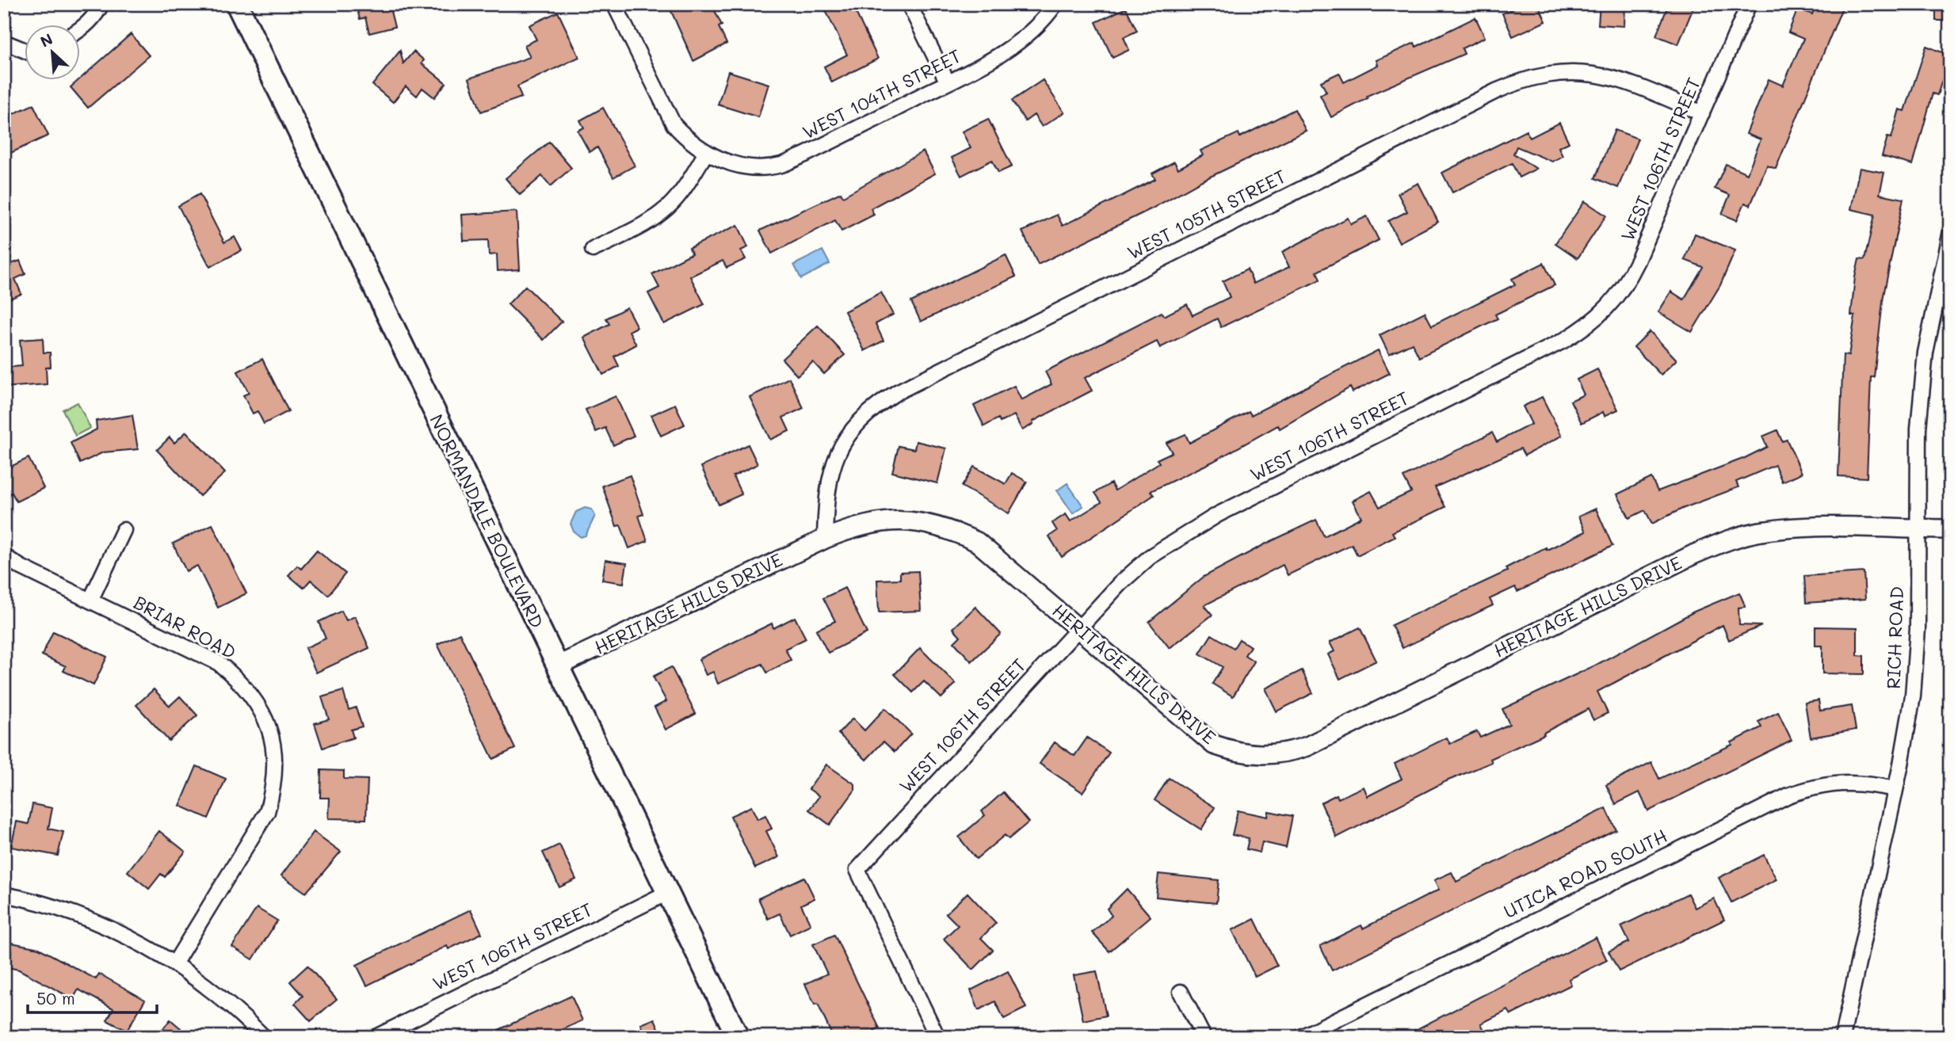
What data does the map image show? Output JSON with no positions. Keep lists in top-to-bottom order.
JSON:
{
  "streets": {
    "main road": ["NORMANDALE BOULEVARD"],
    "street": [
      "WEST 104TH STREET",
      "WEST 106TH STREET",
      "WEST 105TH STREET",
      "HERITAGE HILLS DRIVE",
      "BRIAR ROAD",
      "RICH ROAD",
      "UTICA ROAD SOUTH"
    ]
  },
  "crossings": [
    ["WEST 106TH STREET", "WEST 105TH STREET"],
    ["WEST 106TH STREET", "NORMANDALE BOULEVARD"],
    ["WEST 106TH STREET", "HERITAGE HILLS DRIVE"],
    ["WEST 105TH STREET", "HERITAGE HILLS DRIVE"],
    ["NORMANDALE BOULEVARD", "HERITAGE HILLS DRIVE"],
    ["HERITAGE HILLS DRIVE", "RICH ROAD"],
    ["RICH ROAD", "UTICA ROAD SOUTH"]
  ],
  "scale_bar": "50 m",
  "north": "top left"
}
